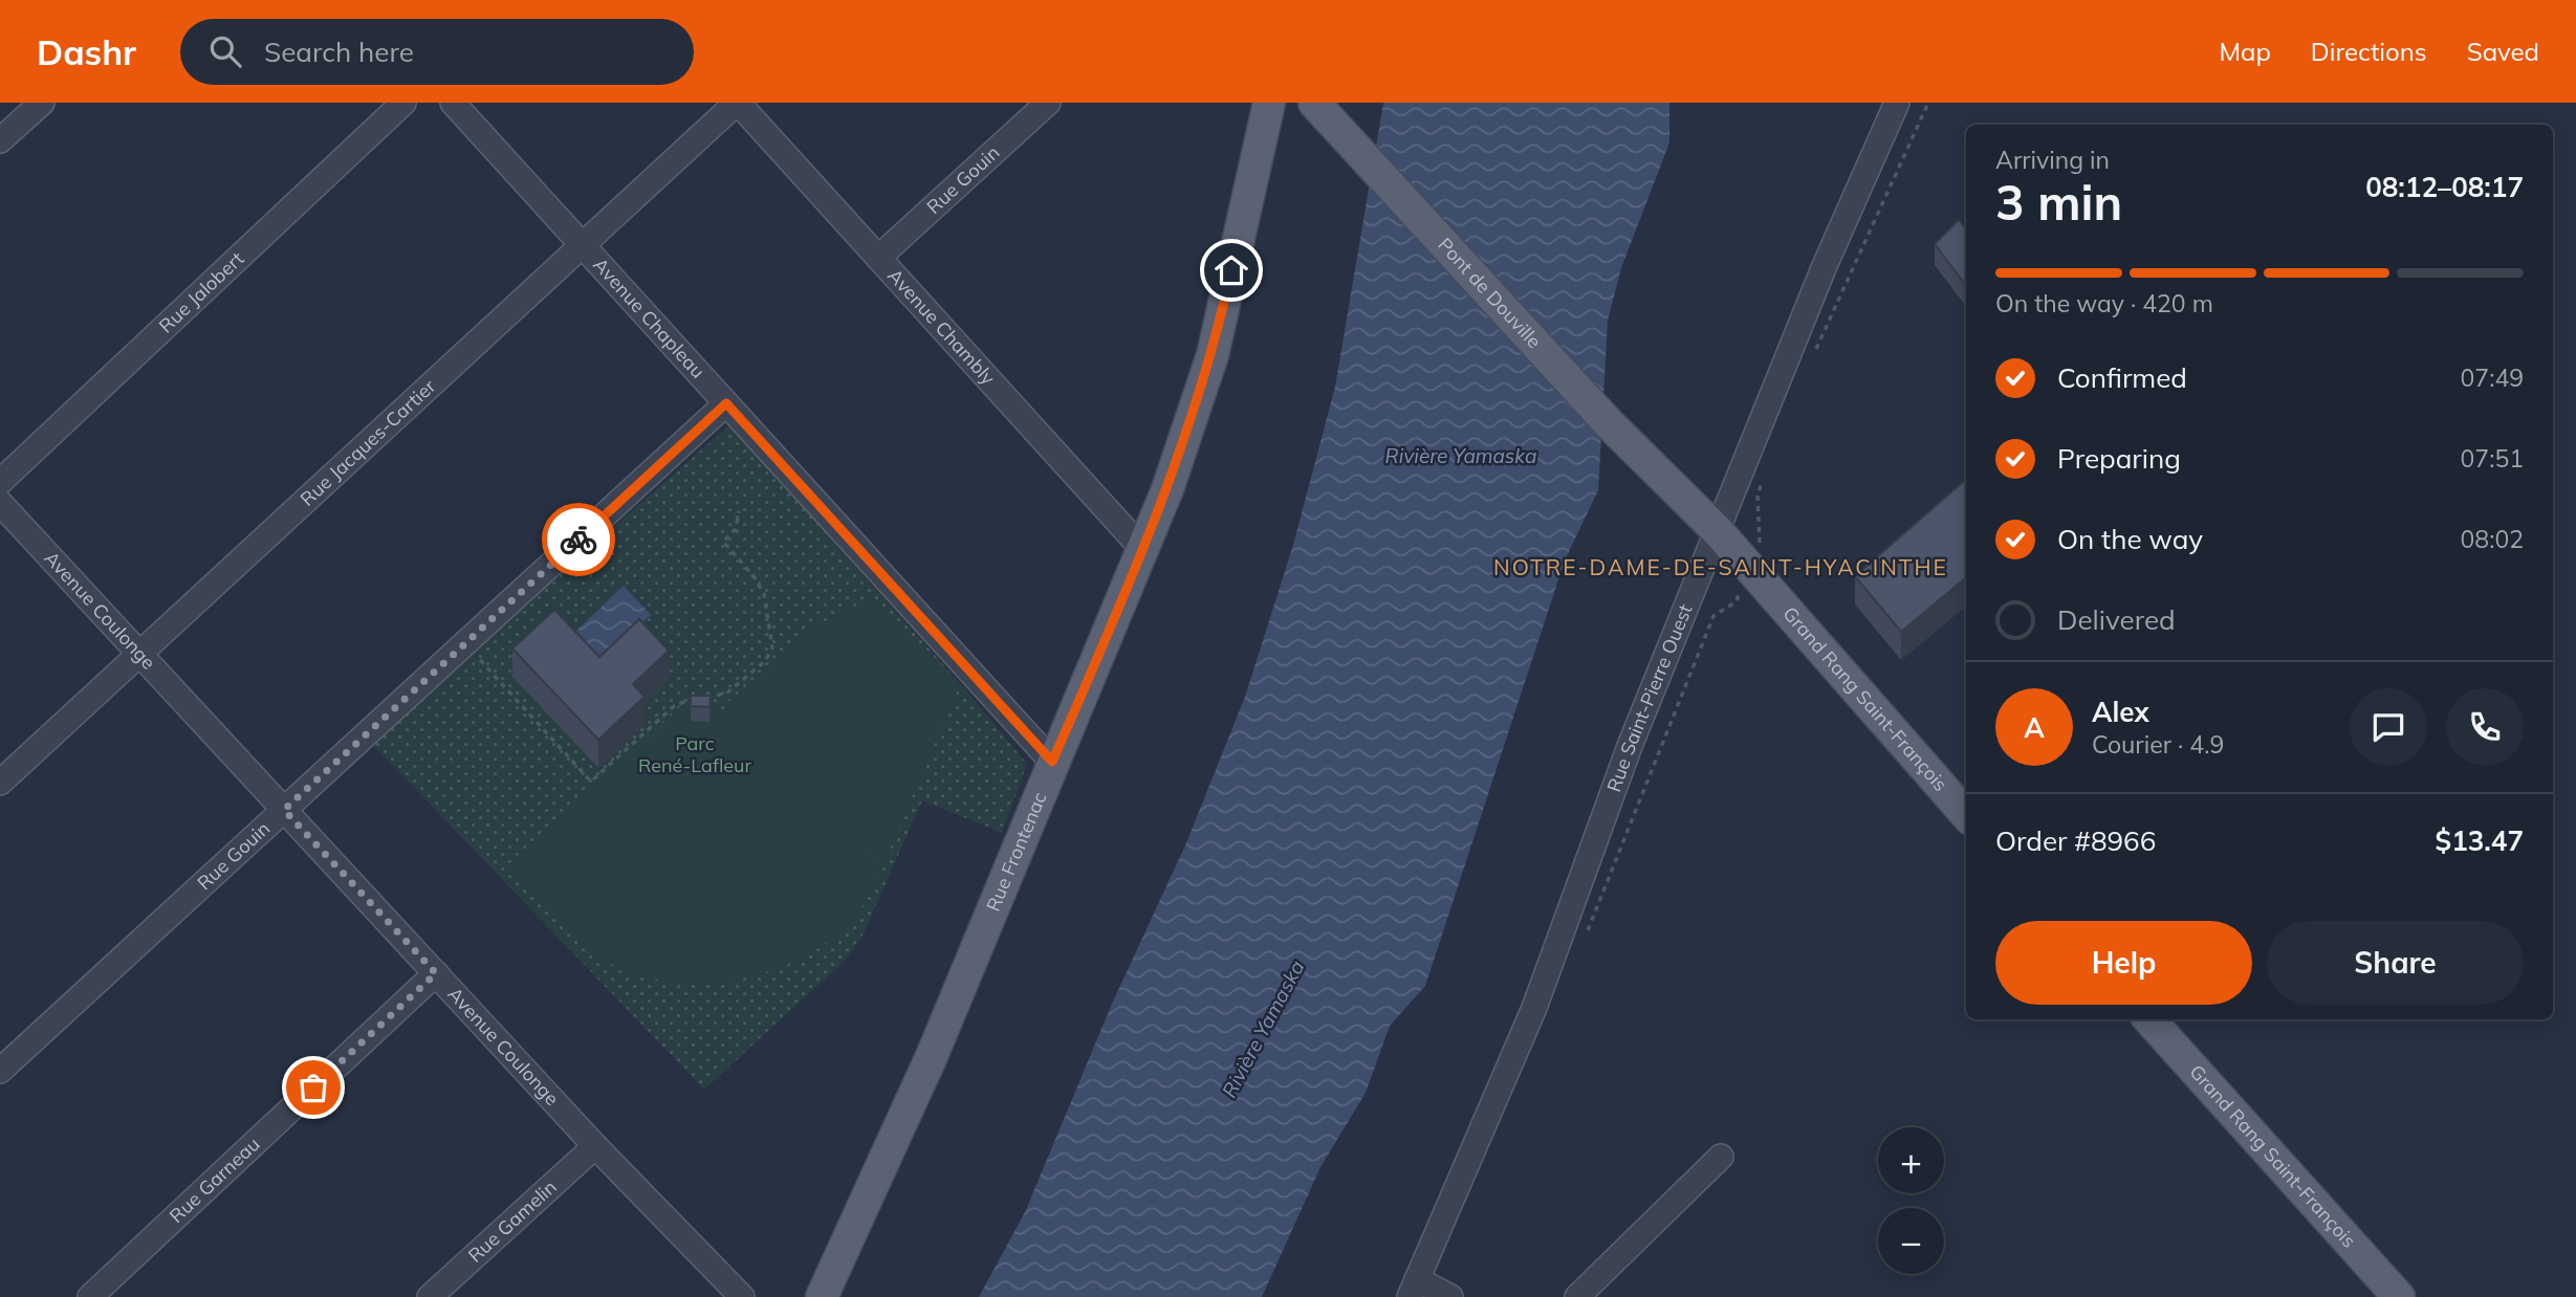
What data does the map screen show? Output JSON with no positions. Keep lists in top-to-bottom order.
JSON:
{
  "streets": {
    "main road": ["Pont de Douville", "Grand Rang Saint-François", "Rue Frontenac"],
    "street": [
      "Rue Gouin",
      "Rue Jalobert",
      "Avenue Chapleau",
      "Avenue Chambly",
      "Rue Jacques-Cartier",
      "Avenue Coulonge",
      "Rue Saint-Pierre Ouest",
      "Rue Garneau",
      "Rue Gamelin"
    ]
  },
  "crossings": [
    ["Rue Gouin", "Avenue Chapleau"],
    ["Rue Gouin", "Avenue Chambly"],
    ["Rue Gouin", "Avenue Coulonge"],
    ["Pont de Douville", "Grand Rang Saint-François"],
    ["Avenue Chapleau", "Rue Jacques-Cartier"],
    ["Avenue Chapleau", "Rue Frontenac"],
    ["Avenue Chambly", "Rue Jacques-Cartier"],
    ["Avenue Chambly", "Rue Frontenac"],
    ["Rue Jacques-Cartier", "Avenue Coulonge"],
    ["Avenue Coulonge", "Rue Garneau"],
    ["Avenue Coulonge", "Rue Gamelin"],
    ["Rue Saint-Pierre Ouest", "Grand Rang Saint-François"]
  ],
  "districts": ["NOTRE-DAME-DE-SAINT-HYACINTHE"],
  "water": ["Rivière Yamaska"],
  "parks": ["Parc René-Lafleur"],
  "page": {
    "header": "Dashr",
    "search": "Search here",
    "nav": ["Map", "Directions", "Saved"],
    "heading": ["3 min", "Arriving in", "08:12–08:17"],
    "panel": [
      "Alex",
      "Courier · 4.9",
      "Order #8966",
      "$13.47"
    ],
    "bar": "On the way · 420 m",
    "list": [
      ["Confirmed", "07:49"],
      ["Preparing", "07:51"],
      ["On the way", "08:02"],
      "Delivered"
    ],
    "round": "A",
    "buttons": ["Help", "Share"],
    "map_buttons": ["+", "−"]
  }
}
